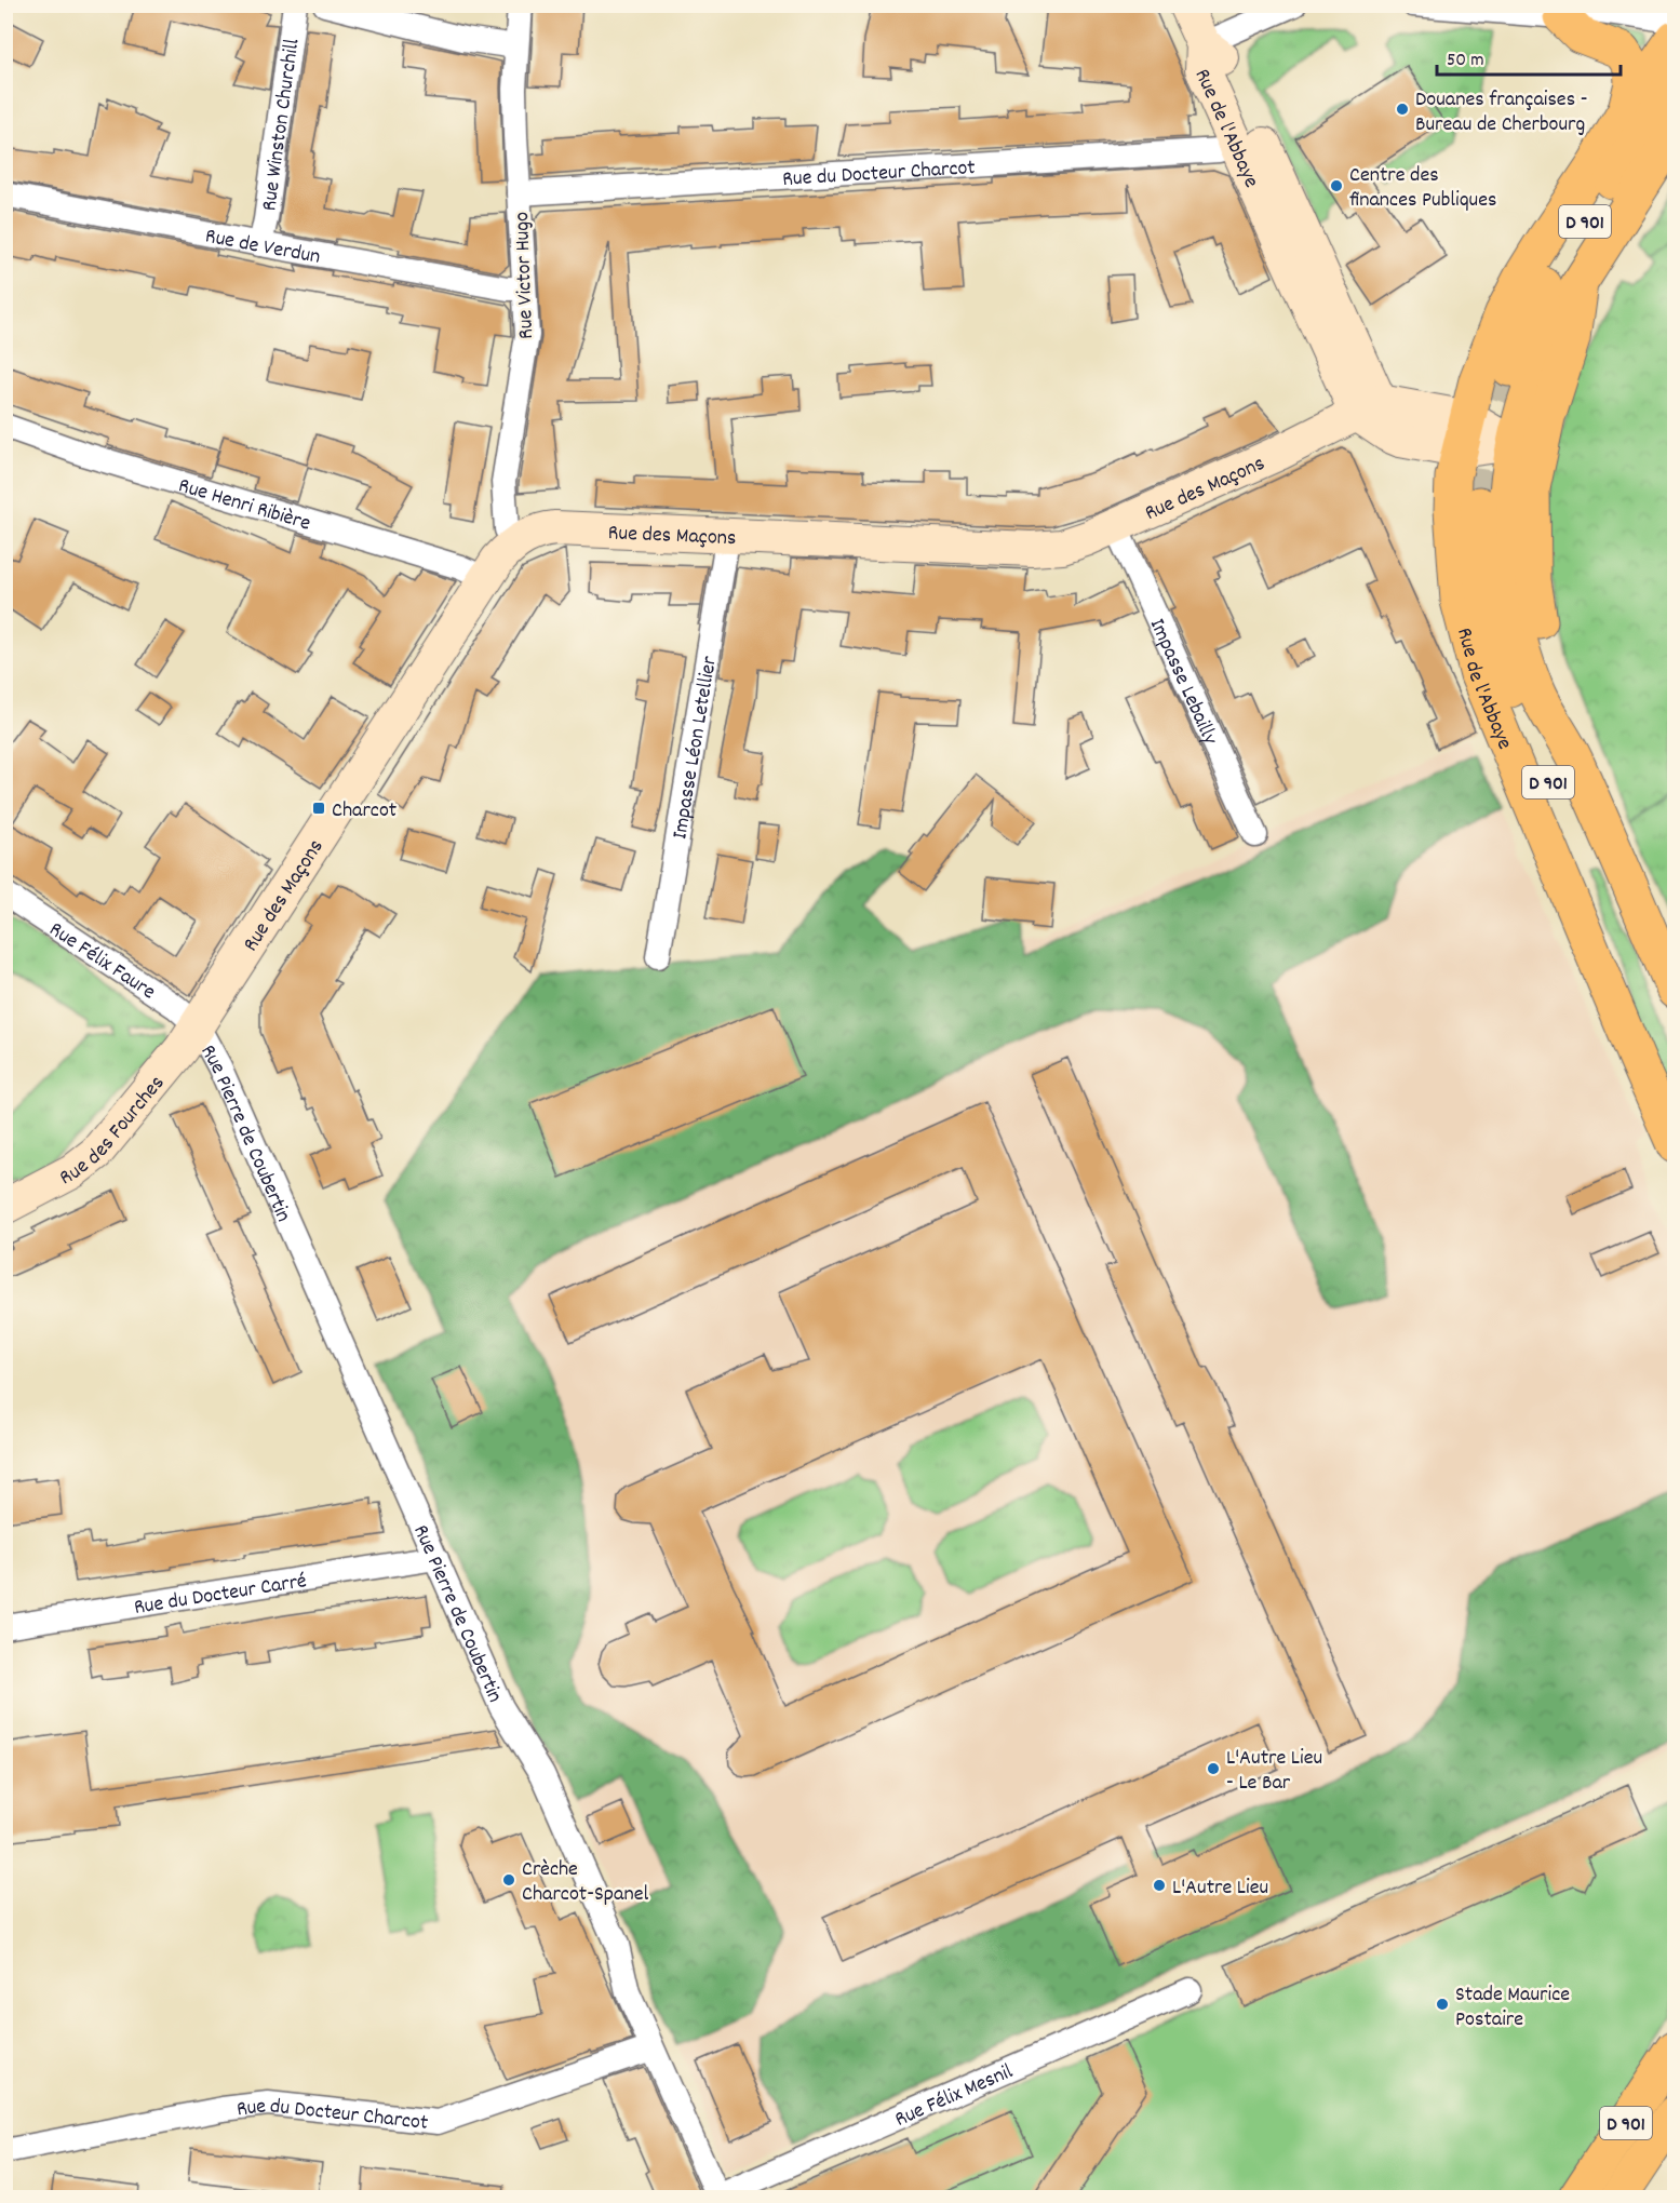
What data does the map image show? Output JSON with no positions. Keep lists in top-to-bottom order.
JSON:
{
  "streets": {
    "main road": [
      "Rue de l'Abbaye",
      "D 901",
      "Rue des Maçons",
      "Rue des Fourches"
    ],
    "street": [
      "Rue Winston Churchill",
      "Rue du Docteur Charcot",
      "Rue de Verdun",
      "Rue Victor Hugo",
      "Rue Henri Ribière",
      "Impasse Lebailly",
      "Impasse Léon Letellier",
      "Rue Félix Faure",
      "Rue Pierre de Coubertin",
      "Rue du Docteur Carré",
      "Rue Félix Mesnil"
    ]
  },
  "crossings": [
    ["Rue Winston Churchill", "Rue de Verdun"],
    ["Rue de l'Abbaye", "Rue du Docteur Charcot"],
    ["Rue de l'Abbaye", "D 901"],
    ["Rue de l'Abbaye", "Rue des Maçons"],
    ["Rue du Docteur Charcot", "Rue Victor Hugo"],
    ["Rue du Docteur Charcot", "Rue Pierre de Coubertin"],
    ["Rue de Verdun", "Rue Victor Hugo"],
    ["Rue Victor Hugo", "Rue des Maçons"],
    ["Rue des Maçons", "Rue Henri Ribière"],
    ["Rue des Maçons", "Impasse Lebailly"],
    ["Rue des Maçons", "Impasse Léon Letellier"],
    ["Rue des Maçons", "Rue Félix Faure"],
    ["Rue des Maçons", "Rue des Fourches"],
    ["Rue des Maçons", "Rue Pierre de Coubertin"],
    ["Rue Félix Faure", "Rue des Fourches"],
    ["Rue Félix Faure", "Rue Pierre de Coubertin"],
    ["Rue des Fourches", "Rue Pierre de Coubertin"],
    ["Rue Pierre de Coubertin", "Rue du Docteur Carré"],
    ["Rue Pierre de Coubertin", "Rue Félix Mesnil"]
  ],
  "places": {
    "other": [
      "Douanes françaises - Bureau de Cherbourg",
      "Centre des finances Publiques",
      "L'Autre Lieu - Le Bar",
      "Crèche Charcot-Spanel",
      "L'Autre Lieu",
      "Stade Maurice Postaire"
    ],
    "transit": ["Charcot"]
  },
  "scale_bar": "50 m"
}
